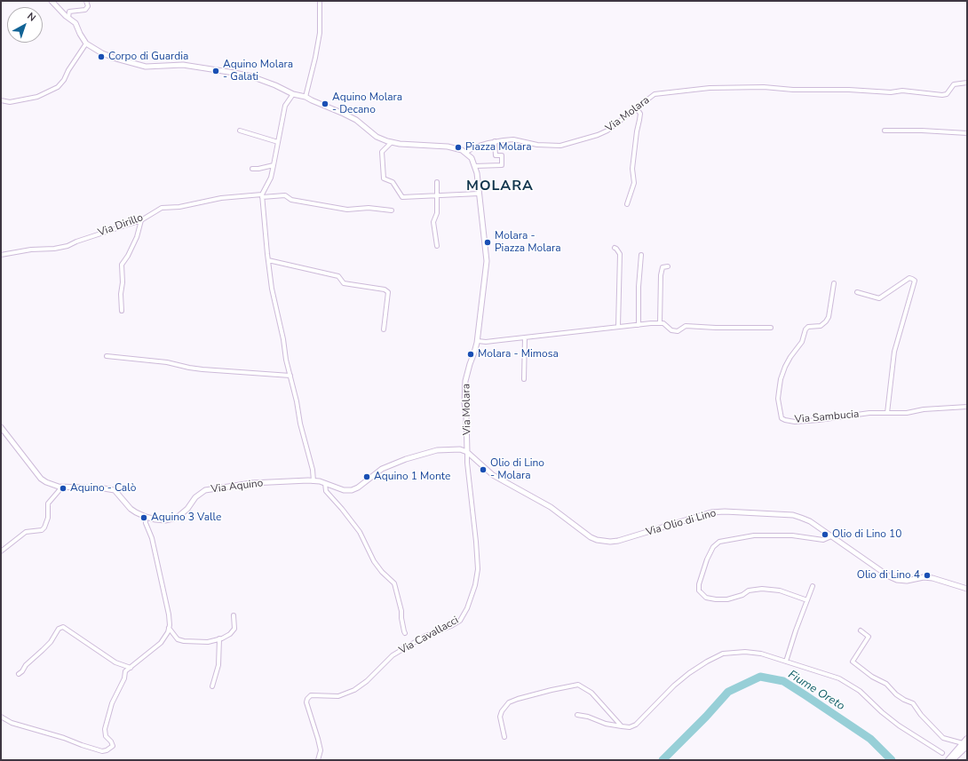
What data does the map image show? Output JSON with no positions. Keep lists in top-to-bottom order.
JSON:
{
  "streets": {
    "street": [
      "Via Molara",
      "Via Dirillo",
      "Via Sambucia",
      "Via Aquino",
      "Via Olio di Lino",
      "Via Cavallacci"
    ]
  },
  "crossings": [
    ["Via Molara", "Via Aquino"],
    ["Via Molara", "Via Olio di Lino"],
    ["Via Molara", "Via Cavallacci"],
    ["Via Aquino", "Via Olio di Lino"],
    ["Via Aquino", "Via Cavallacci"],
    ["Via Olio di Lino", "Via Cavallacci"]
  ],
  "districts": ["MOLARA"],
  "water": ["Fiume Oreto"],
  "places": [
    "Corpo di Guardia",
    "Aquino Molara - Galati",
    "Aquino Molara - Decano",
    "Piazza Molara",
    "Molara - Piazza Molara",
    "Molara - Mimosa",
    "Olio di Lino - Molara",
    "Aquino 1 Monte",
    "Aquino - Calò",
    "Aquino 3 Valle",
    "Olio di Lino 10",
    "Olio di Lino 4"
  ],
  "north": "top right"
}
